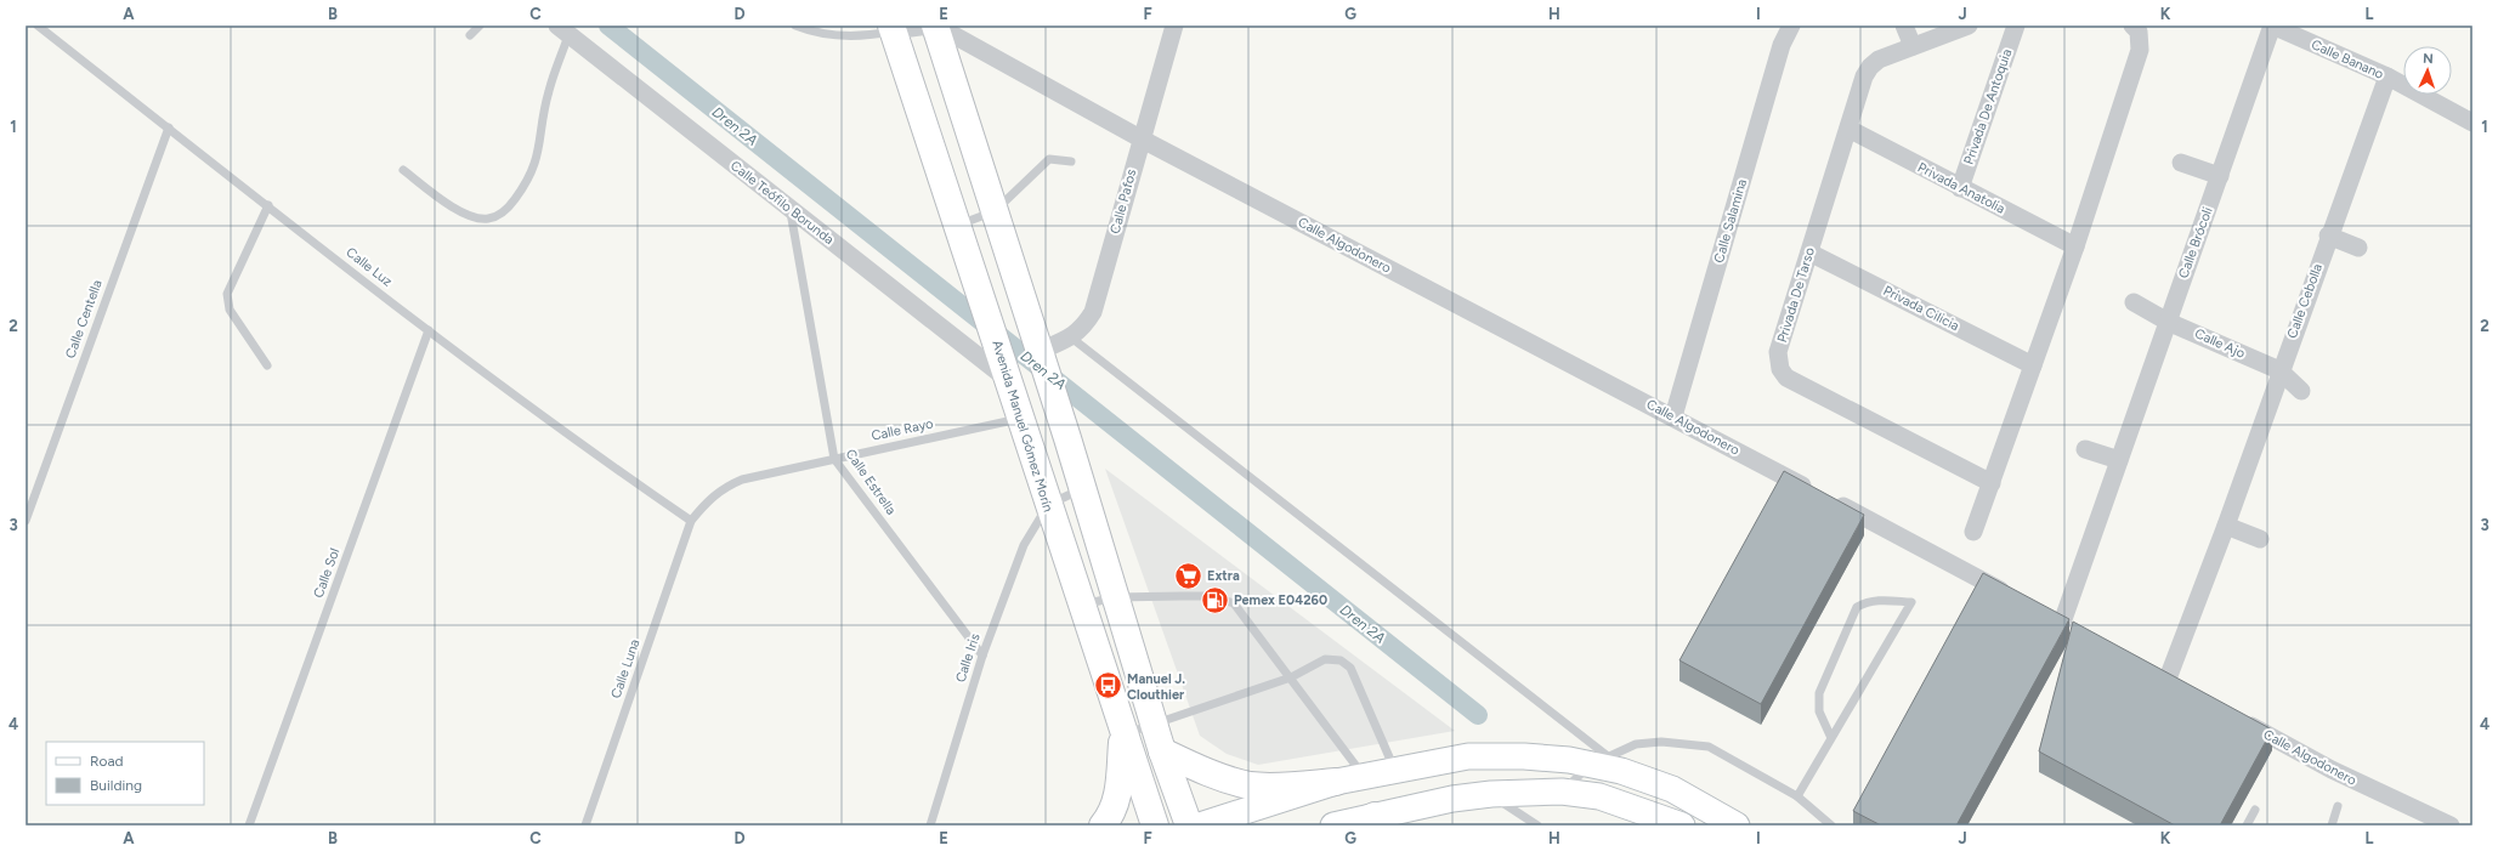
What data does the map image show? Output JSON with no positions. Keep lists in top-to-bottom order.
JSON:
{
  "streets": {
    "main road": ["Avenida Manuel Gómez Morín"],
    "street": [
      "Calle Banano",
      "Privada De Antoquia",
      "Privada Anatolia",
      "Calle Pafos",
      "Calle Teófilo Borunda",
      "Calle Salamina",
      "Calle Brócoli",
      "Calle Algodonero",
      "Privada De Tarso",
      "Calle Cebolla",
      "Privada Cilicia",
      "Calle Ajo"
    ],
    "lane": [
      "Calle Luz",
      "Calle Centella",
      "Calle Rayo",
      "Calle Estrella",
      "Calle Sol",
      "Calle Iris",
      "Calle Luna"
    ]
  },
  "crossings": [
    ["Calle Banano", "Calle Brócoli"],
    ["Calle Banano", "Calle Cebolla"],
    ["Privada De Antoquia", "Privada Anatolia"],
    ["Privada Anatolia", "Privada De Tarso"],
    ["Calle Pafos", "Calle Algodonero"],
    ["Calle Teófilo Borunda", "Avenida Manuel Gómez Morín"],
    ["Calle Teófilo Borunda", "Calle Estrella"],
    ["Calle Salamina", "Calle Algodonero"],
    ["Calle Brócoli", "Calle Ajo"],
    ["Calle Luz", "Calle Centella"],
    ["Calle Luz", "Calle Rayo"],
    ["Calle Luz", "Calle Sol"],
    ["Calle Luz", "Calle Luna"],
    ["Privada De Tarso", "Privada Cilicia"],
    ["Calle Cebolla", "Calle Ajo"],
    ["Avenida Manuel Gómez Morín", "Calle Rayo"],
    ["Avenida Manuel Gómez Morín", "Calle Iris"],
    ["Calle Rayo", "Calle Estrella"],
    ["Calle Rayo", "Calle Luna"],
    ["Calle Estrella", "Calle Iris"]
  ],
  "water": ["Dren 2A"],
  "places": {
    "supermarket": ["Extra"],
    "fuel station": ["Pemex E04260"],
    "bus stop": ["Manuel J. Clouthier"]
  },
  "legend": ["Road", "Building"],
  "north": "top",
  "grid": {
    "columns": [
      "A",
      "B",
      "C",
      "D",
      "E",
      "F",
      "G",
      "H",
      "I",
      "J",
      "K",
      "L"
    ],
    "rows": [
      "1",
      "2",
      "3",
      "4"
    ]
  }
}
